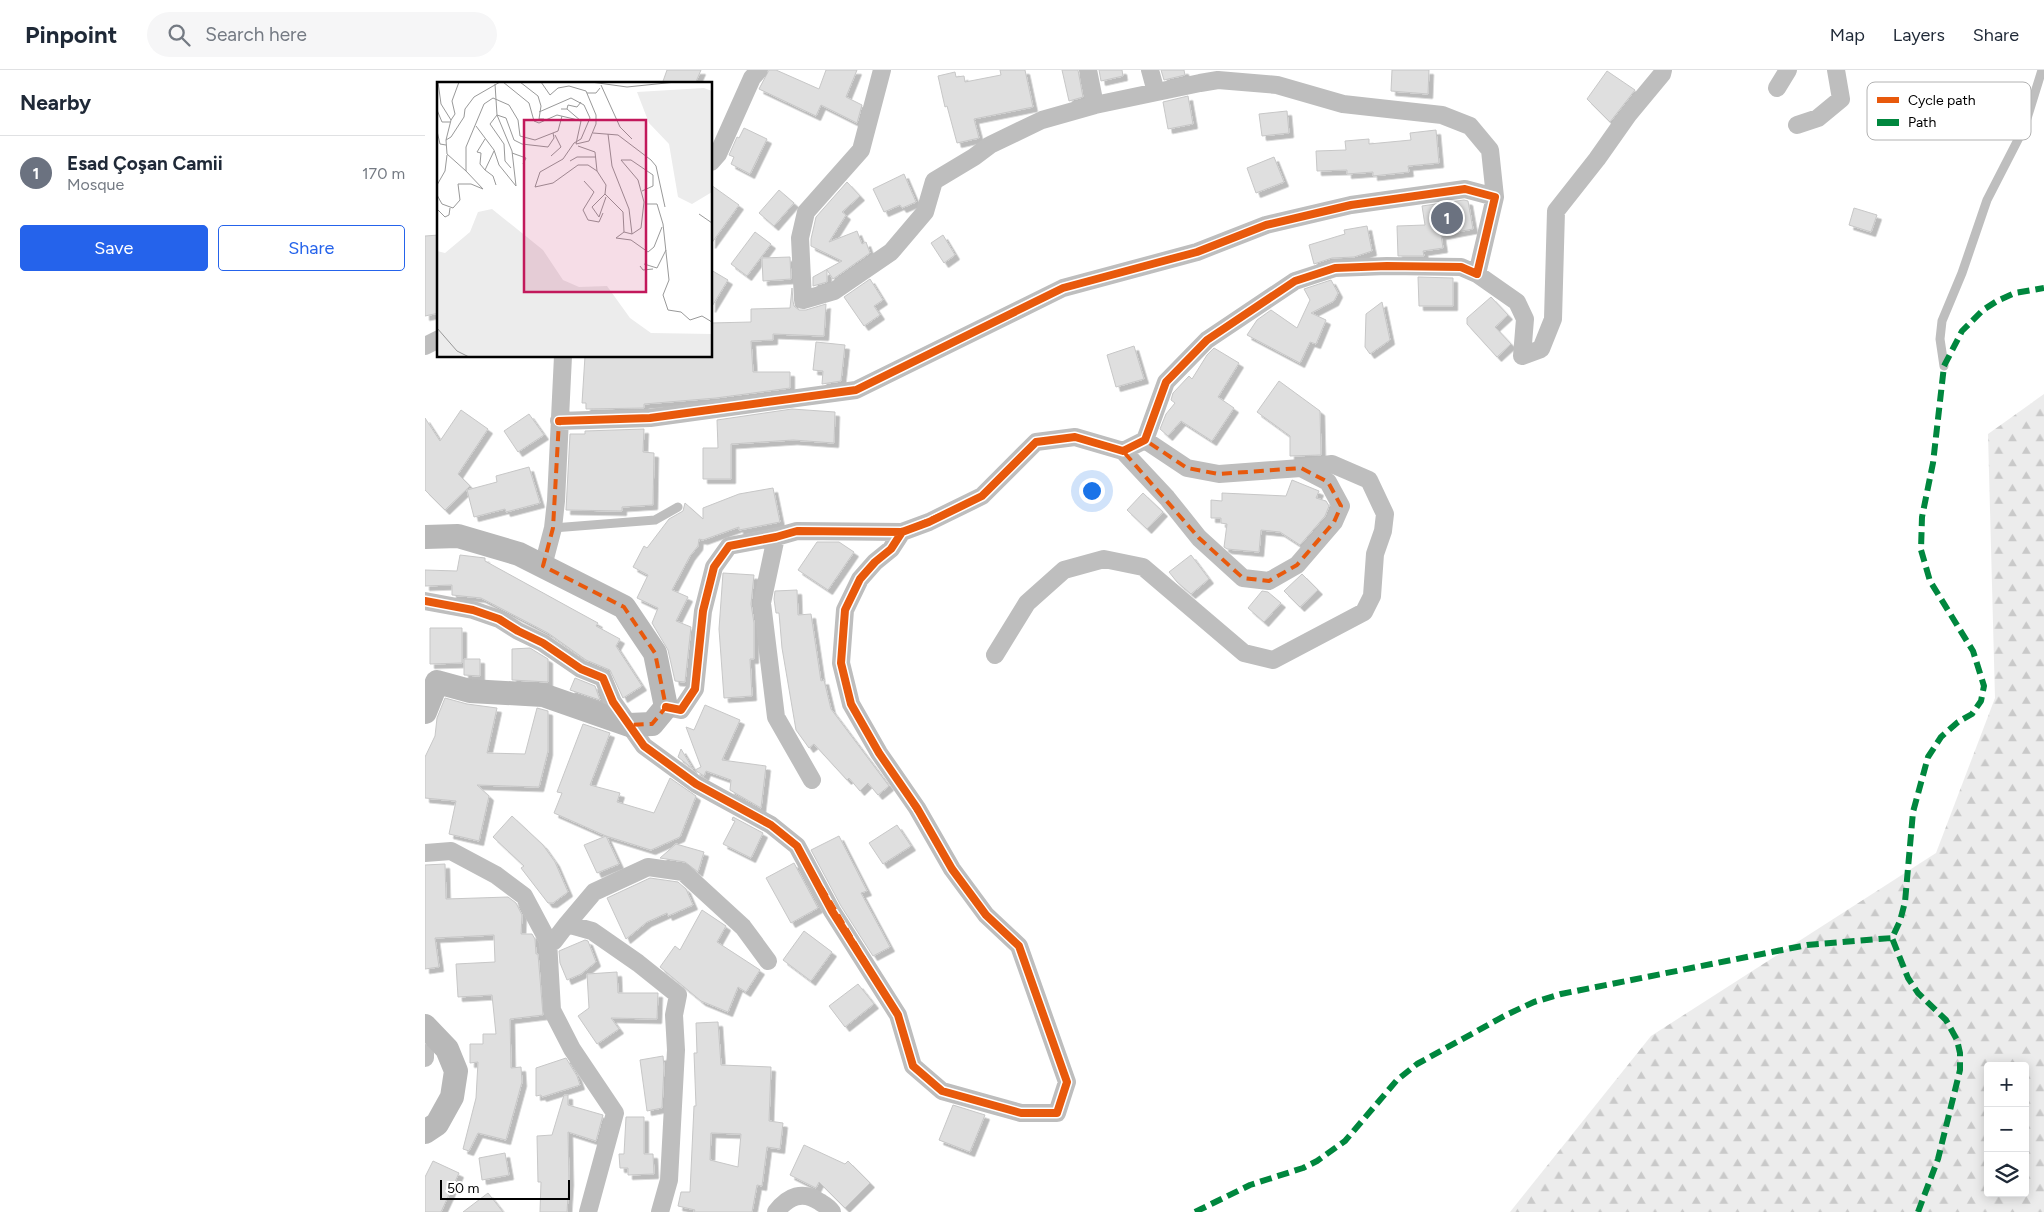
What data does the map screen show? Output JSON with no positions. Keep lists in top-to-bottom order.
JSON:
{
  "legend": ["Cycle path", "Path"],
  "scale_bar": "50 m",
  "page": {
    "header": "Pinpoint",
    "search": "Search here",
    "nav": ["Map", "Layers", "Share"],
    "heading": "Nearby",
    "list": [
      {
        "mark": "1",
        "name": "Esad Çoşan Camii",
        "note": "Mosque",
        "value": "170 m"
      }
    ],
    "pins": "1",
    "buttons": ["Save", "Share"],
    "map_buttons": ["+", "−"],
    "scale": "50 m"
  }
}
